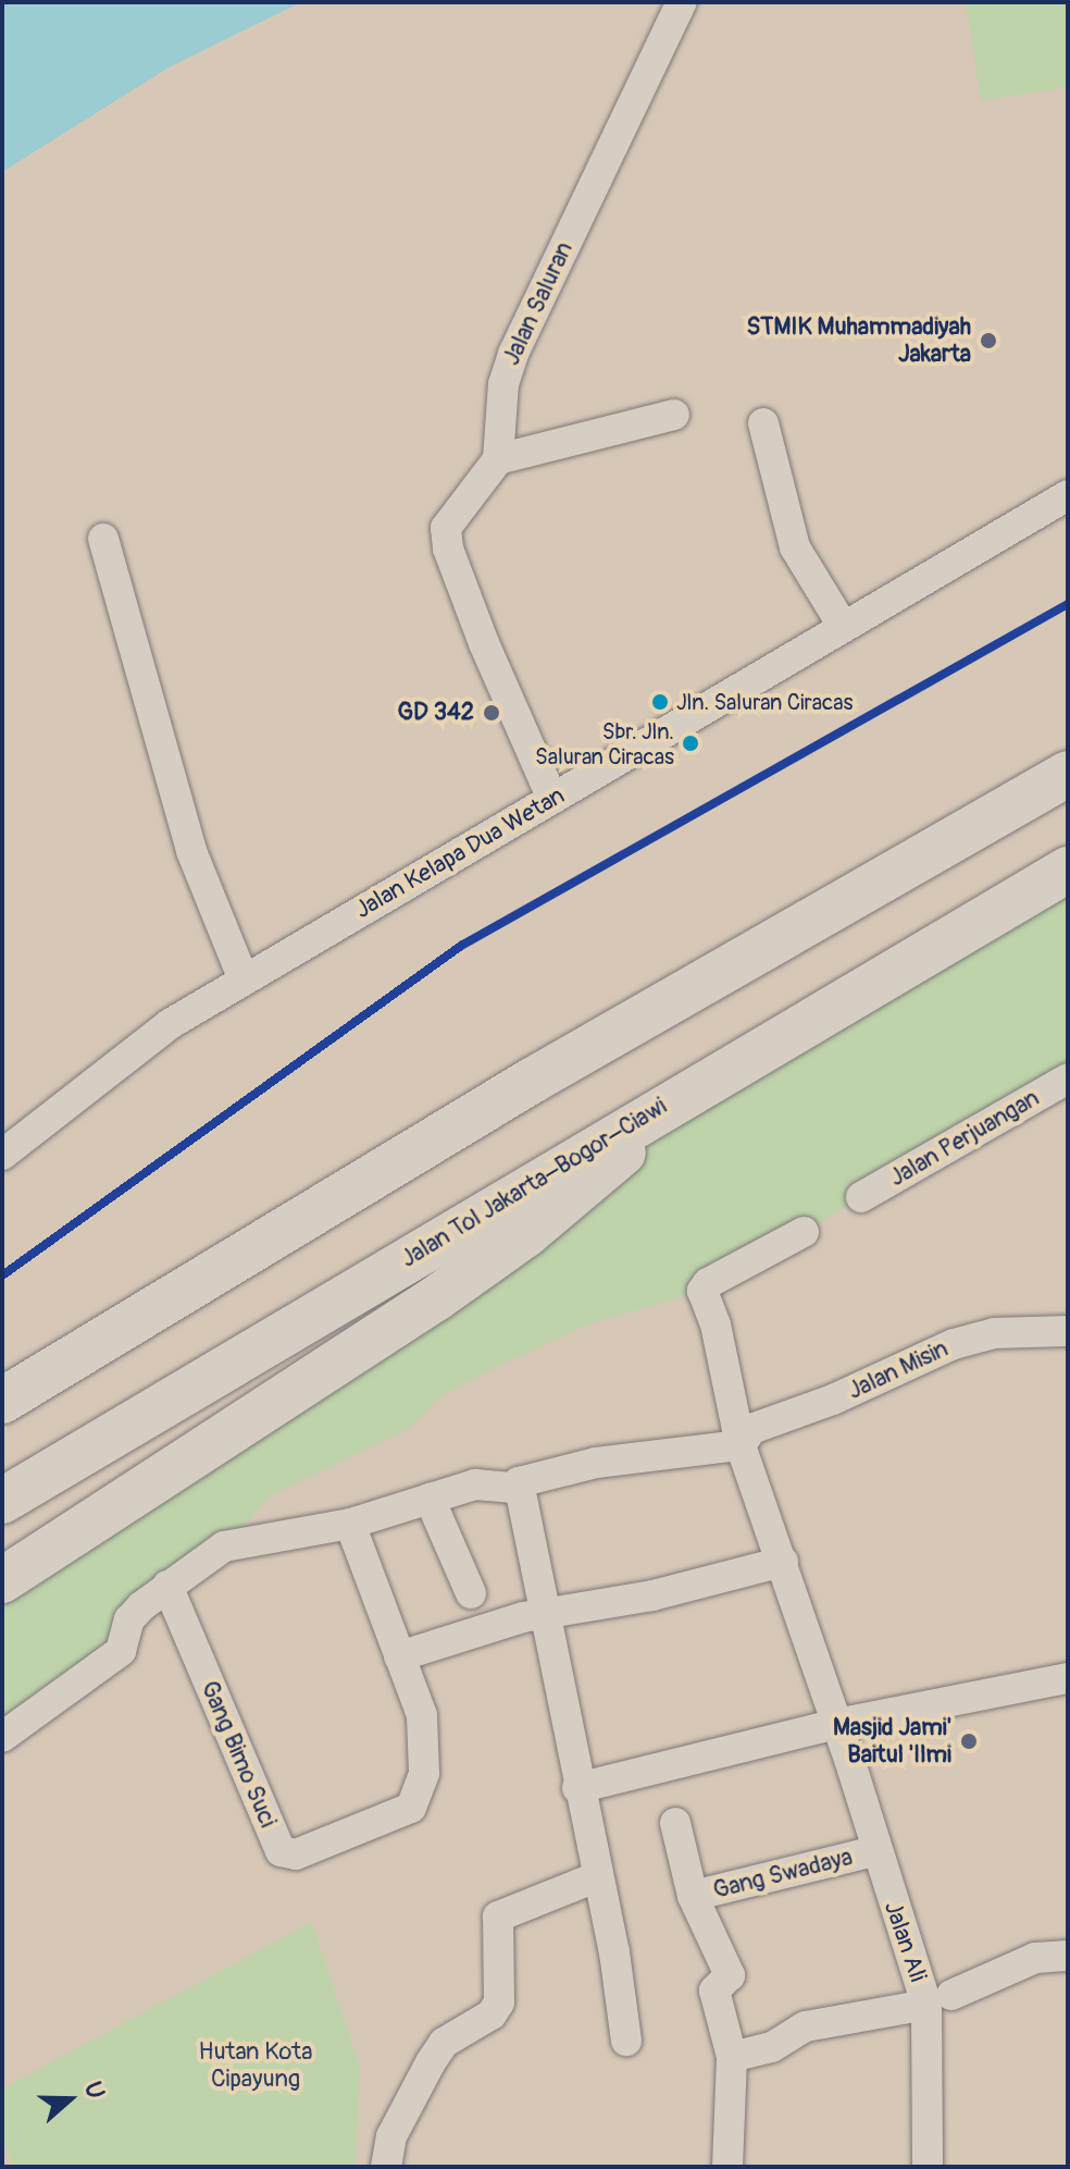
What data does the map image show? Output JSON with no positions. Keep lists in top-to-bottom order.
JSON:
{
  "streets": {
    "highway": ["Jalan Tol Jakarta–Bogor–Ciawi"],
    "street": [
      "Jalan Saluran",
      "Jalan Kelapa Dua Wetan",
      "Jalan Perjuangan",
      "Jalan Misin",
      "Gang Bimo Suci",
      "Gang Swadaya",
      "Jalan Ali"
    ]
  },
  "crossings": [
    ["Jalan Misin", "Jalan Ali"],
    ["Gang Swadaya", "Jalan Ali"]
  ],
  "parks": ["Hutan Kota Cipayung"],
  "places": [
    "STMIK Muhammadiyah Jakarta",
    "Jln. Saluran Ciracas",
    "GD 342",
    "Sbr. Jln. Saluran Ciracas",
    "Masjid Jami' Baitul 'Ilmi"
  ],
  "north": "right"
}
